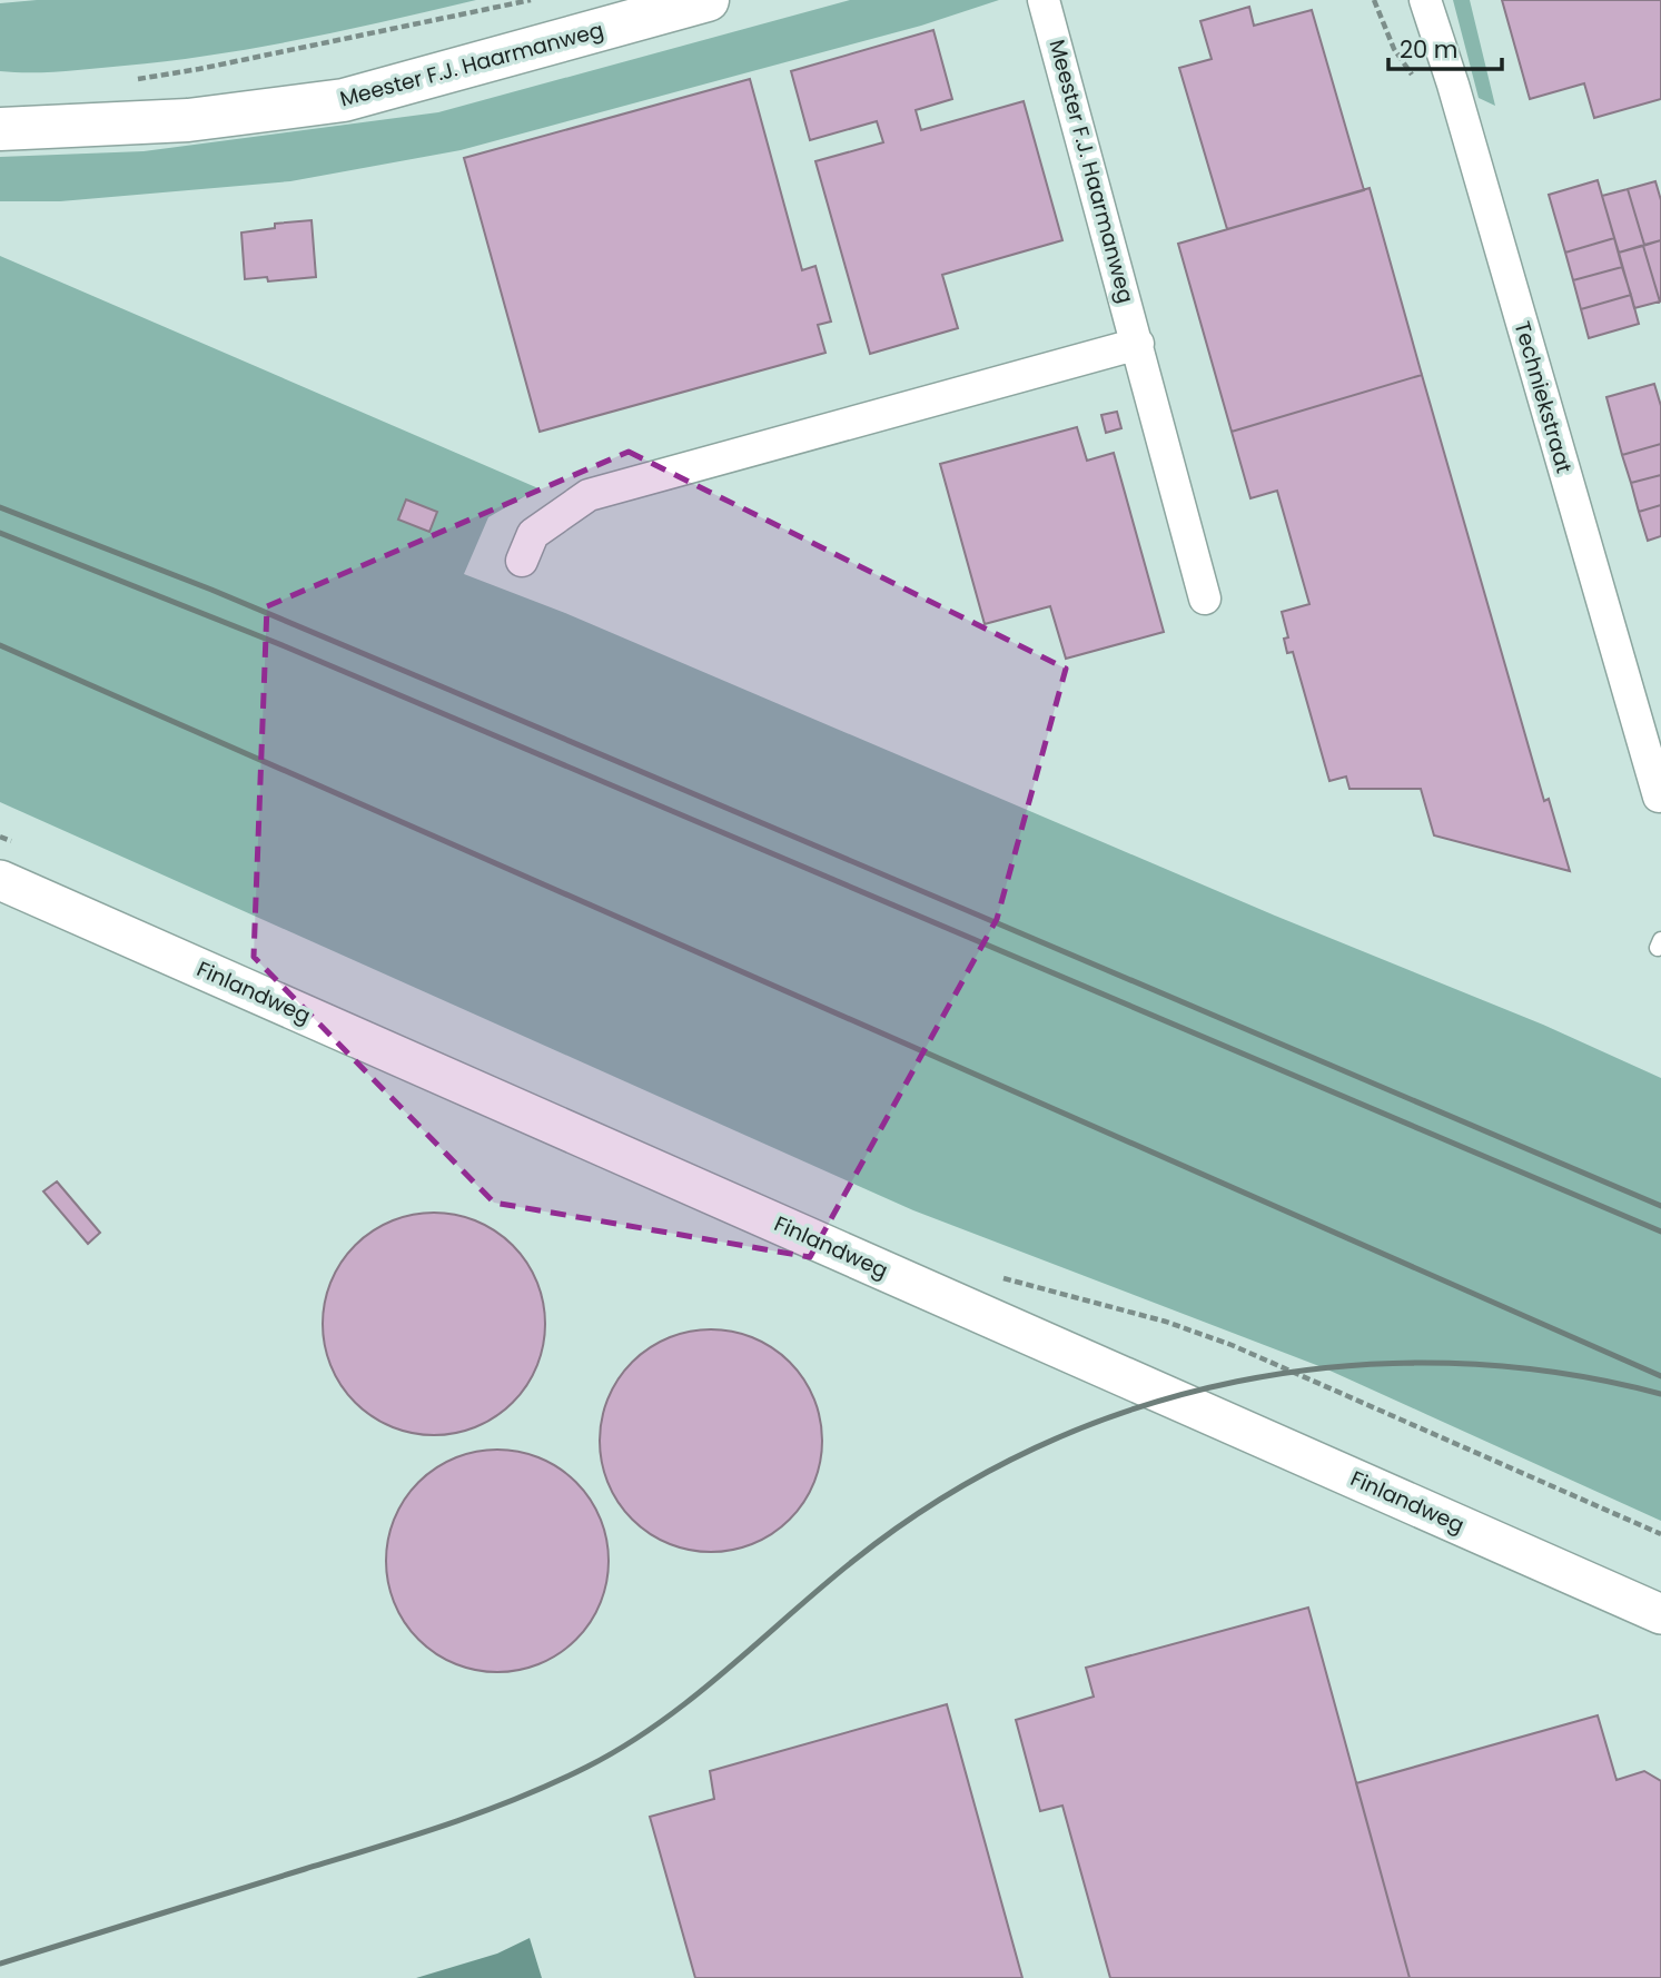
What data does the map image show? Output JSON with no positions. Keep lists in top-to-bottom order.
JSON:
{
  "streets": {
    "main road": ["Meester F.J. Haarmanweg"],
    "street": ["Techniekstraat", "Finlandweg"]
  },
  "scale_bar": "20 m"
}
